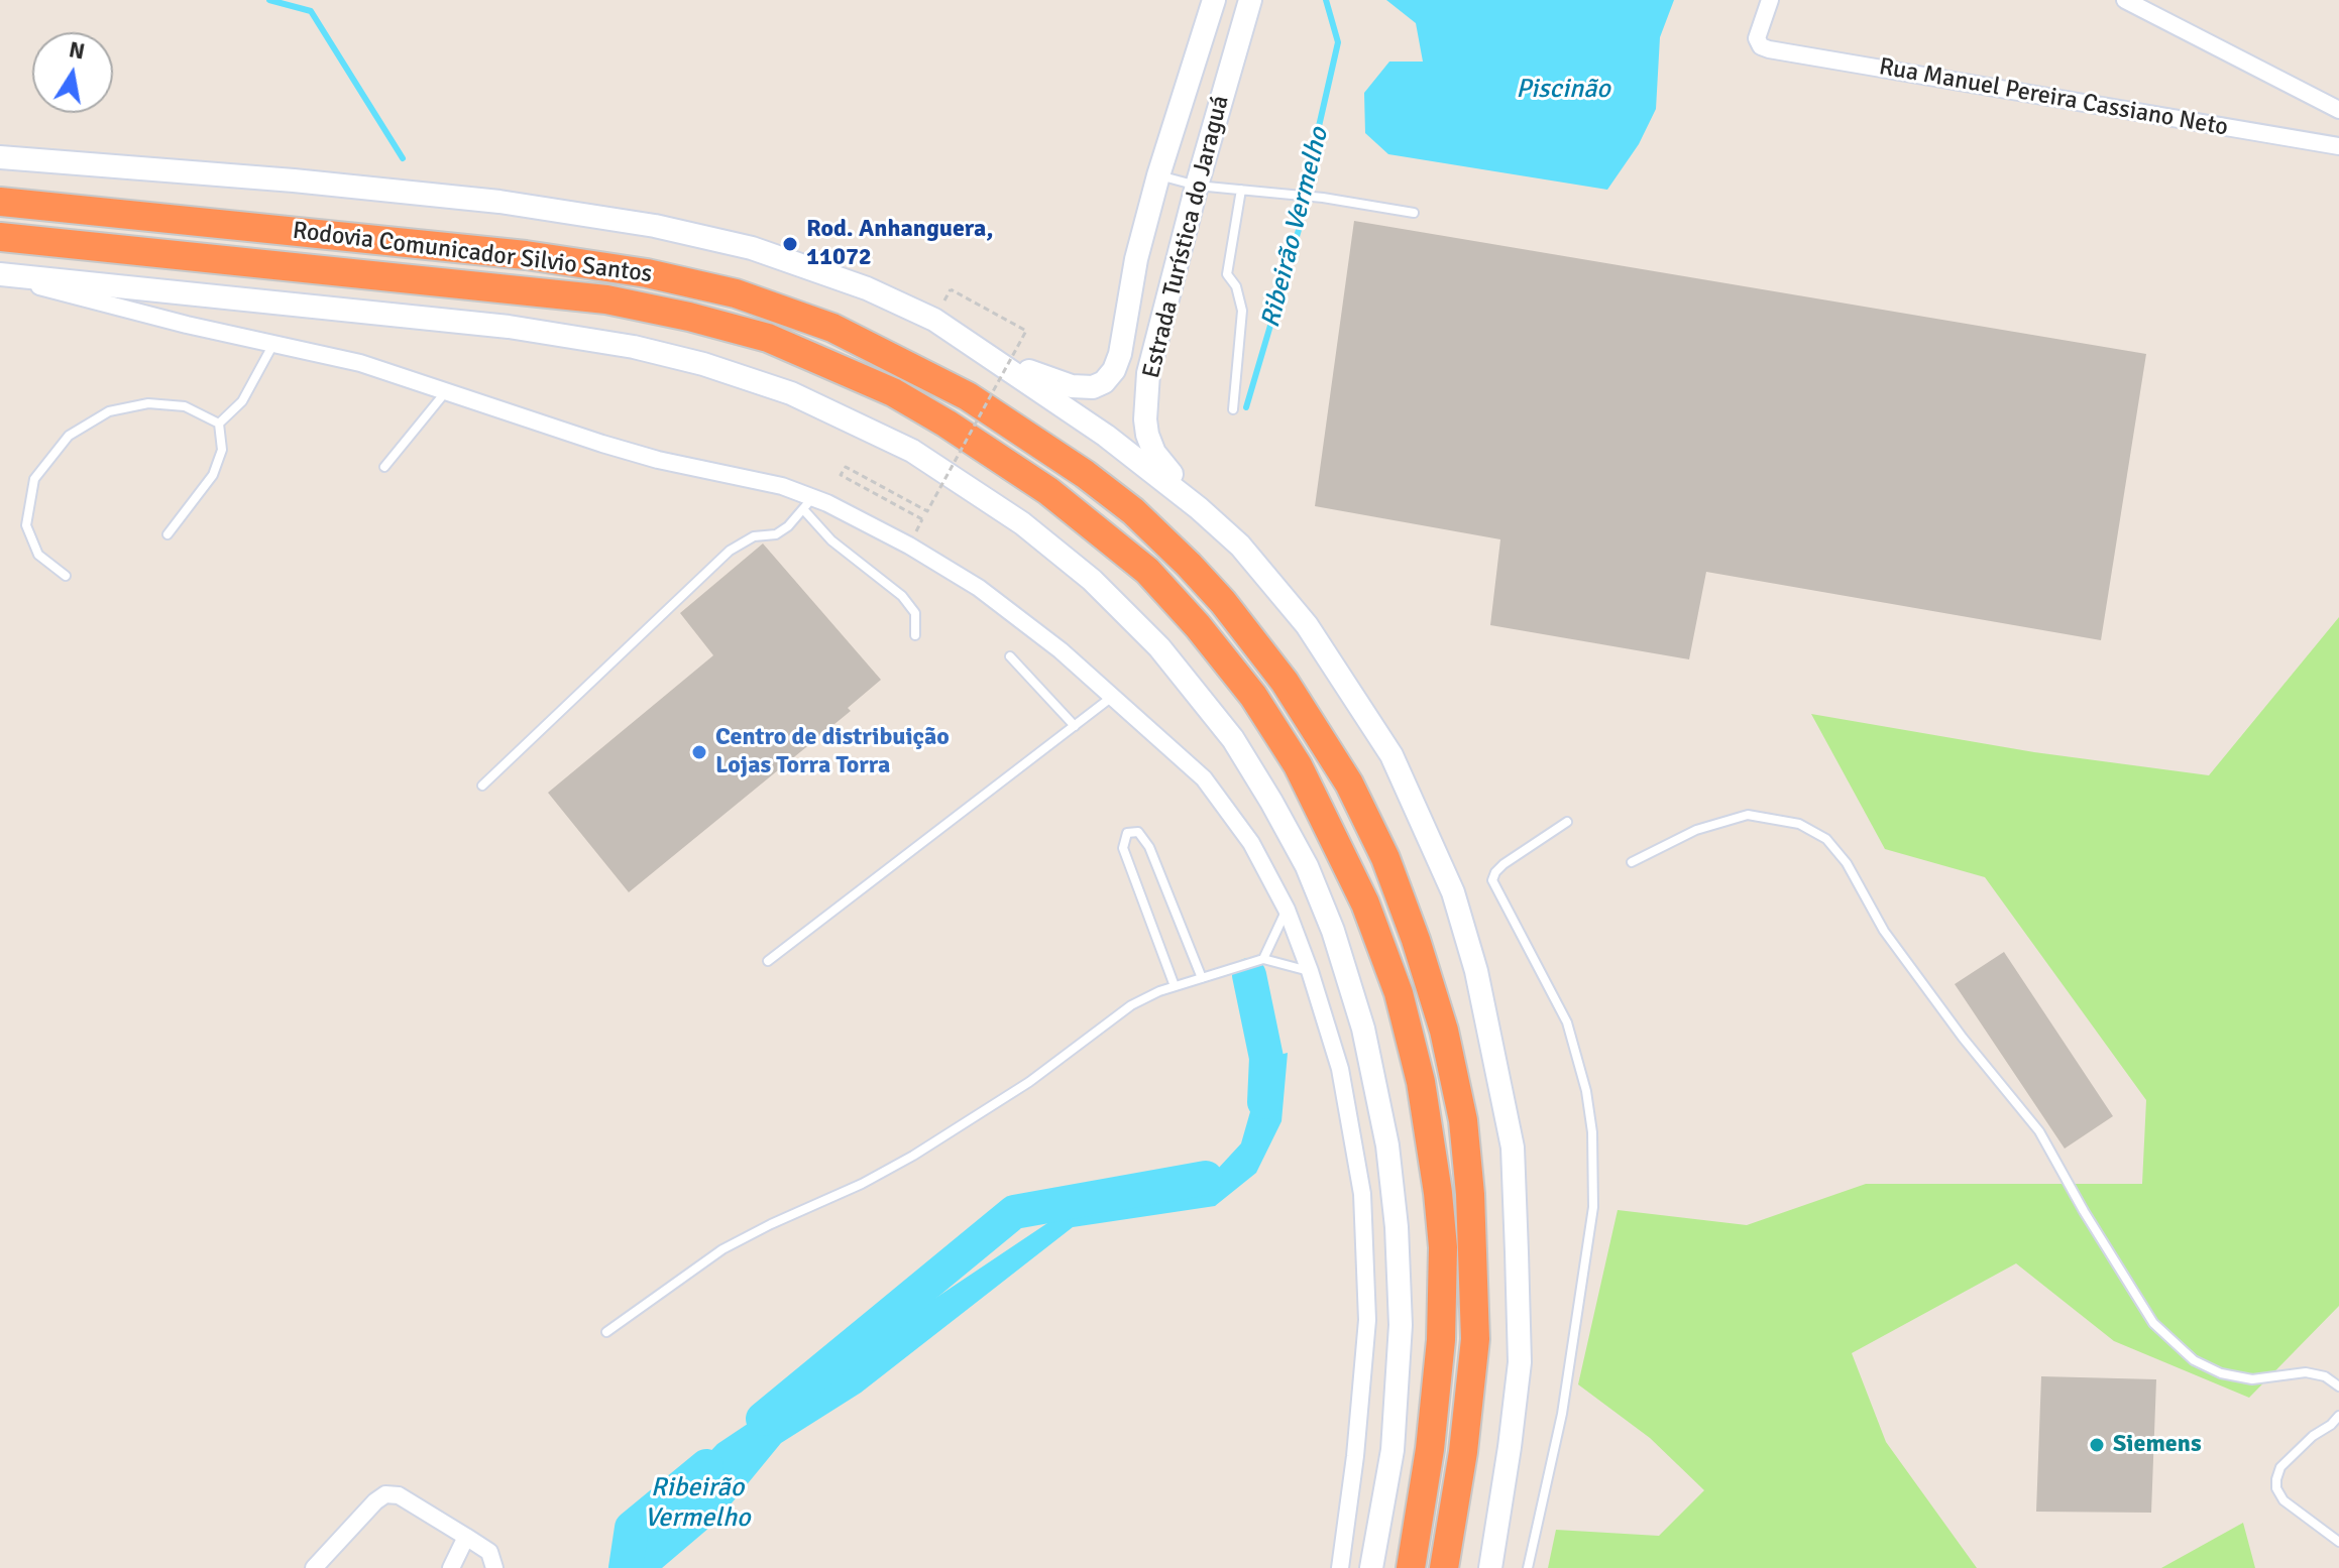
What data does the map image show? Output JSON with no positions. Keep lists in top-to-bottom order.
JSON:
{
  "streets": {
    "highway": ["Rodovia Comunicador Silvio Santos"],
    "main road": ["Estrada Turística do Jaraguá"],
    "street": ["Rua Manuel Pereira Cassiano Neto"]
  },
  "water": ["Piscinão", "Ribeirão Vermelho"],
  "places": ["Rod. Anhanguera, 11072", "Centro de distribuição Lojas Torra Torra", "Siemens"],
  "north": "top"
}
